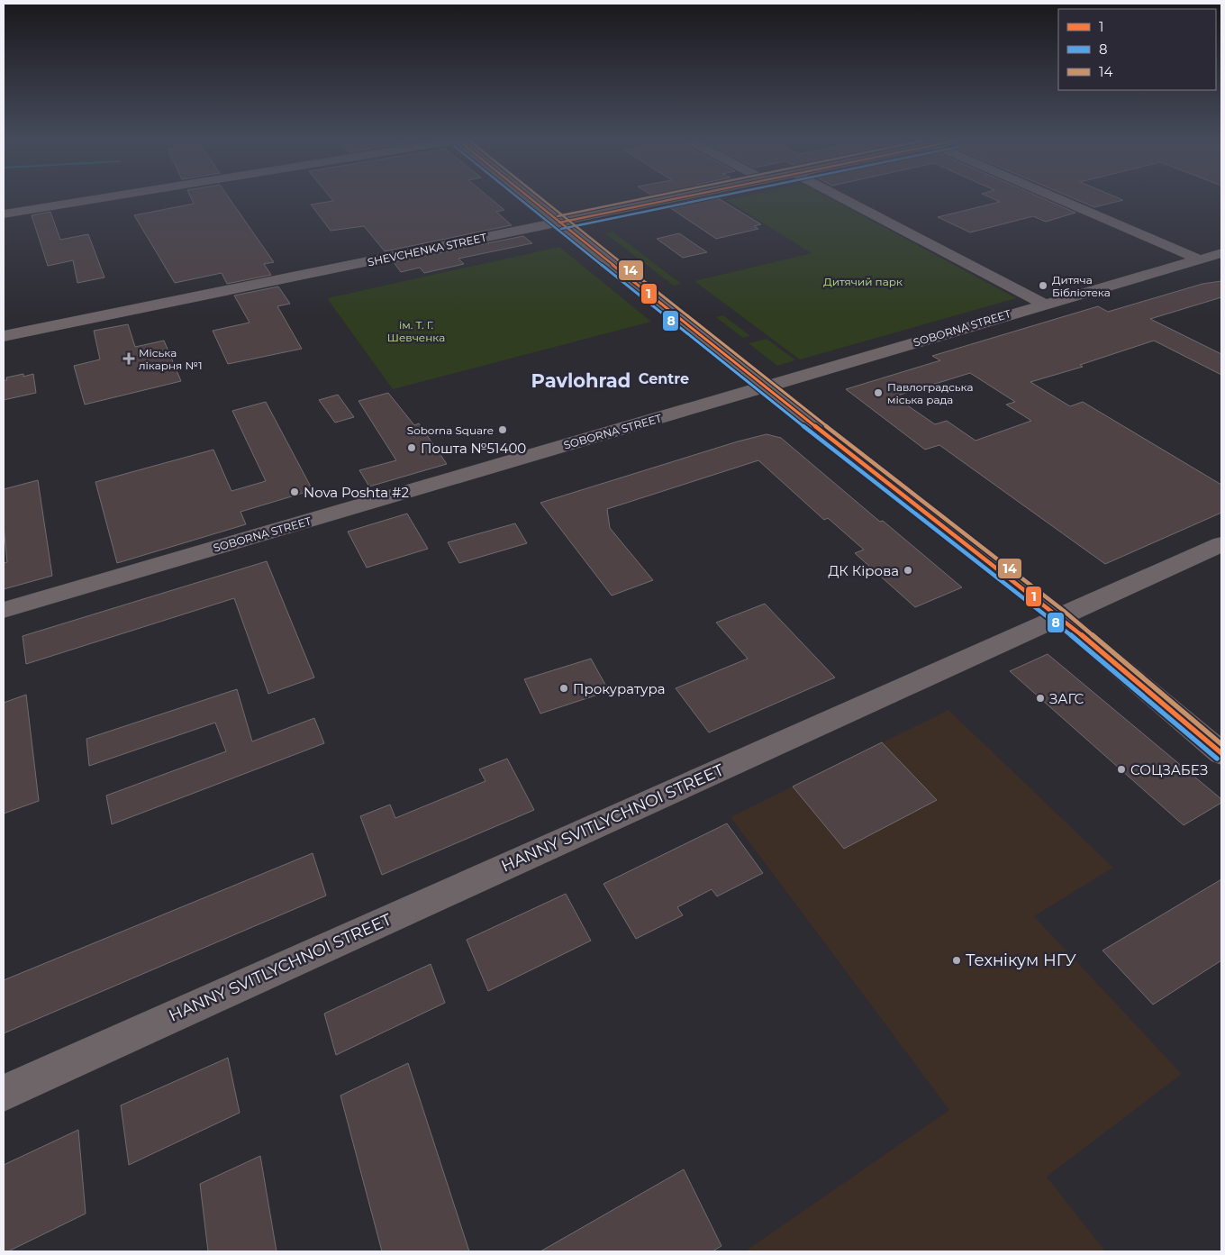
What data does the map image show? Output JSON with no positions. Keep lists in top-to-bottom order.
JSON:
{
  "streets": {
    "street": ["SHEVCHENKA STREET", "SOBORNA STREET", "HANNY SVITLYCHNOI STREET"]
  },
  "districts": ["Centre", "Pavlohrad"],
  "parks": ["Дитячий парк", "ім. Т. Г. Шевченка"],
  "places": {
    "other": [
      "Дитяча Бiблiотека",
      "Павлоградська міська рада",
      "Soborna Square",
      "Пошта №51400",
      "Nova Poshta #2",
      "ДК Кірова",
      "Прокуратура",
      "ЗАГС",
      "СОЦЗАБЕЗ",
      "Технікум НГУ"
    ],
    "health": ["Міська лікарня №1"]
  },
  "lines": ["transit line 1", "transit line 8", "transit line 14"],
  "legend": ["1", "8", "14"]
}
